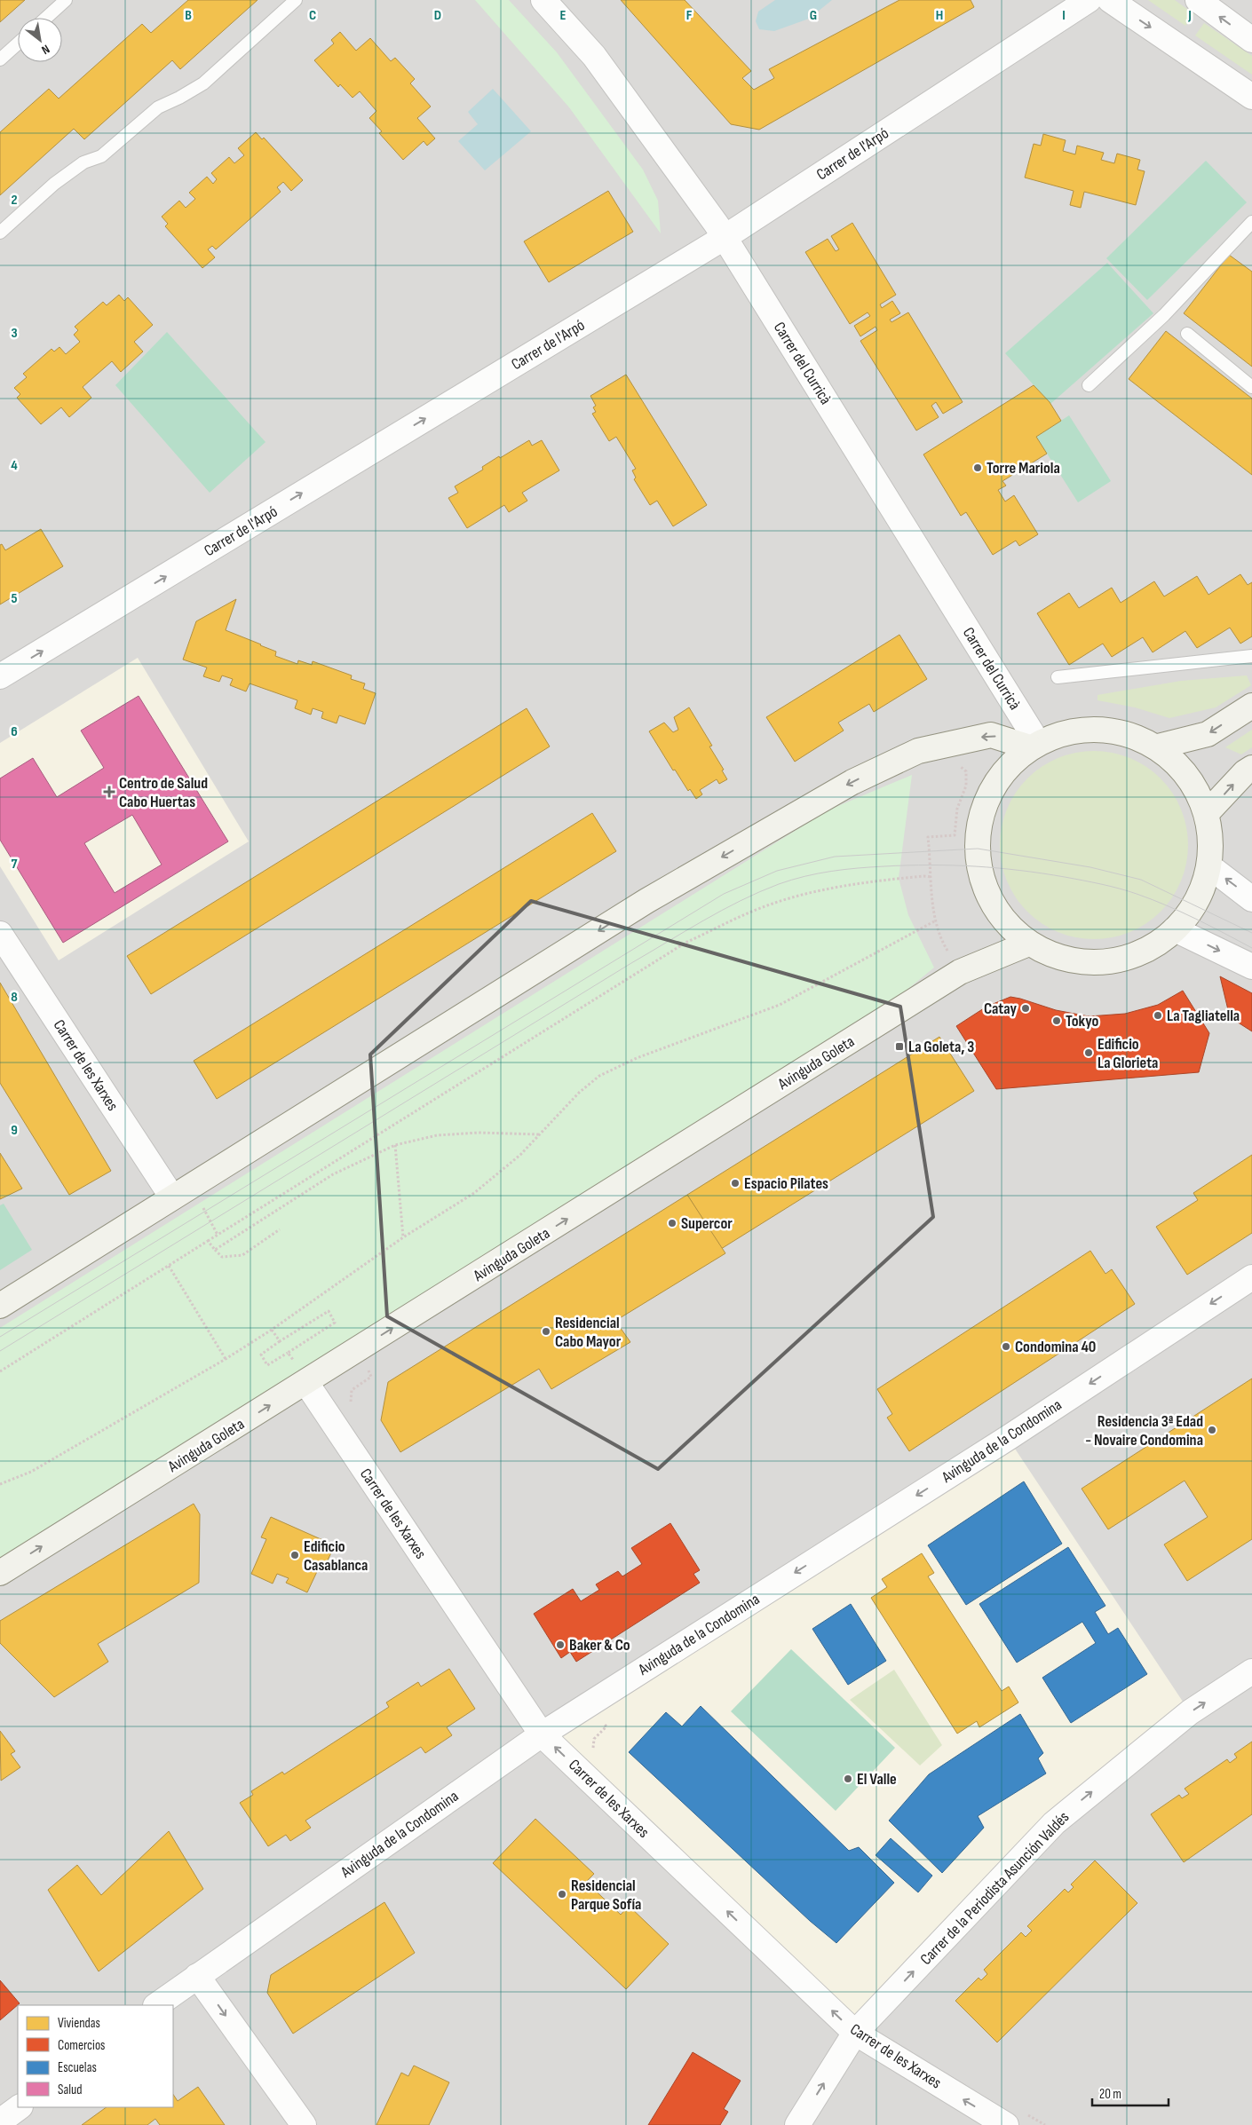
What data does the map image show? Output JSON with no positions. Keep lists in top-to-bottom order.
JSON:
{
  "streets": {
    "main road": ["Avinguda Goleta"],
    "street": [
      "Carrer de l'Arpó",
      "Carrer del Curricà",
      "Carrer de les Xarxes",
      "Avinguda de la Condomina",
      "Carrer de la Periodista Asunción Valdés"
    ]
  },
  "crossings": [
    ["Carrer de l'Arpó", "Carrer del Curricà"],
    ["Avinguda Goleta", "Carrer de les Xarxes"],
    ["Carrer de les Xarxes", "Avinguda de la Condomina"],
    ["Carrer de les Xarxes", "Carrer de la Periodista Asunción Valdés"]
  ],
  "one_way": [
    "Carrer de l'Arpó",
    "Avinguda Goleta",
    "Carrer de les Xarxes",
    "Avinguda de la Condomina",
    "Carrer de la Periodista Asunción Valdés"
  ],
  "places": {
    "other": [
      "Torre Mariola",
      "Catay",
      "La Tagliatella",
      "Tokyo",
      "Edificio La Glorieta",
      "Espacio Pilates",
      "Supercor",
      "Residencial Cabo Mayor",
      "Condomina 40",
      "Residencia 3ª Edad - Novaire Condomina",
      "Edificio Casablanca",
      "Baker & Co",
      "El Valle",
      "Residencial Parque Sofía"
    ],
    "health": ["Centro de Salud Cabo Huertas"],
    "transit": ["La Goleta, 3"]
  },
  "legend": [
    "Viviendas",
    "Comercios",
    "Escuelas",
    "Salud"
  ],
  "scale_bar": "20 m",
  "north": "bottom right",
  "grid": {
    "columns": [
      "B",
      "C",
      "D",
      "E",
      "F",
      "G",
      "H",
      "I",
      "J"
    ],
    "rows": [
      "2",
      "3",
      "4",
      "5",
      "6",
      "7",
      "8",
      "9"
    ]
  }
}
